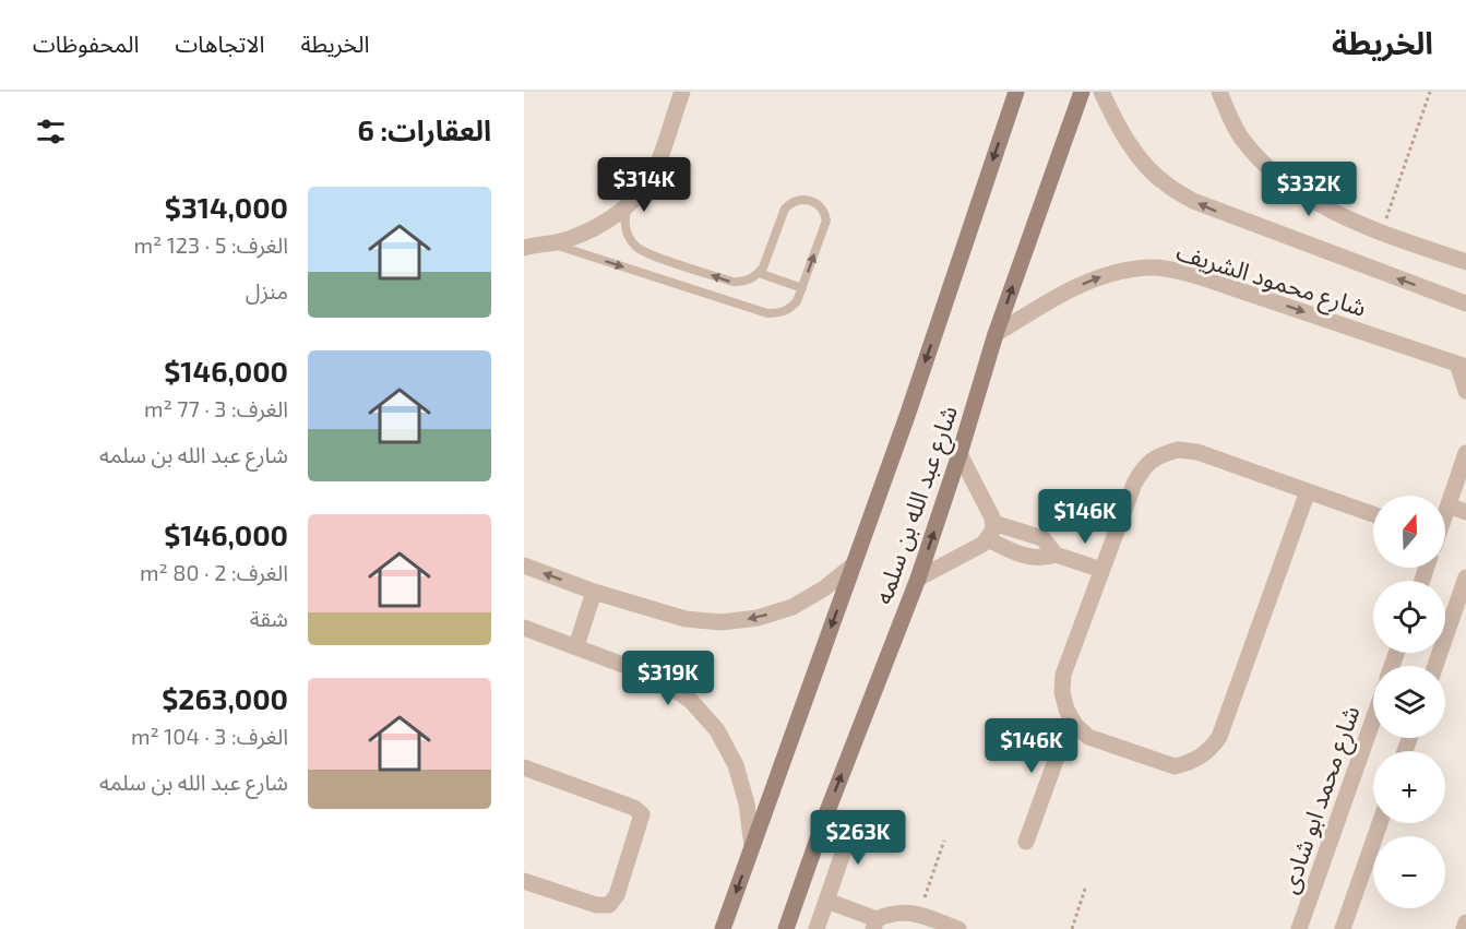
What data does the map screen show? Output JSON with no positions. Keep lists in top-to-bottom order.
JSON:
{
  "streets": {
    "main road": ["شارع عبد الله بن سلمه"],
    "street": ["شارع محمود الشريف", "شارع محمد ابو شادى"]
  },
  "crossings": [
    ["شارع محمود الشريف", "شارع عبد الله بن سلمه"]
  ],
  "north": "top",
  "page": {
    "header": "الخريطة",
    "nav": ["الخريطة", "الاتجاهات", "المحفوظات"],
    "heading": "العقارات: 6",
    "price": [
      "$314K",
      "$332K",
      "$146K",
      "$319K",
      "$146K",
      "$263K"
    ],
    "list": [
      {
        "name": "$314,000",
        "note": "الغرف: 5 · 123 m² · منزل"
      },
      {
        "name": "$146,000",
        "note": "الغرف: 3 · 77 m² · شارع عبد الله بن سلمه"
      },
      {
        "name": "$146,000",
        "note": "الغرف: 2 · 80 m² · شقة"
      },
      {
        "name": "$263,000",
        "note": "الغرف: 3 · 104 m² · شارع عبد الله بن سلمه"
      }
    ],
    "map_buttons": ["+", "−"]
  }
}
